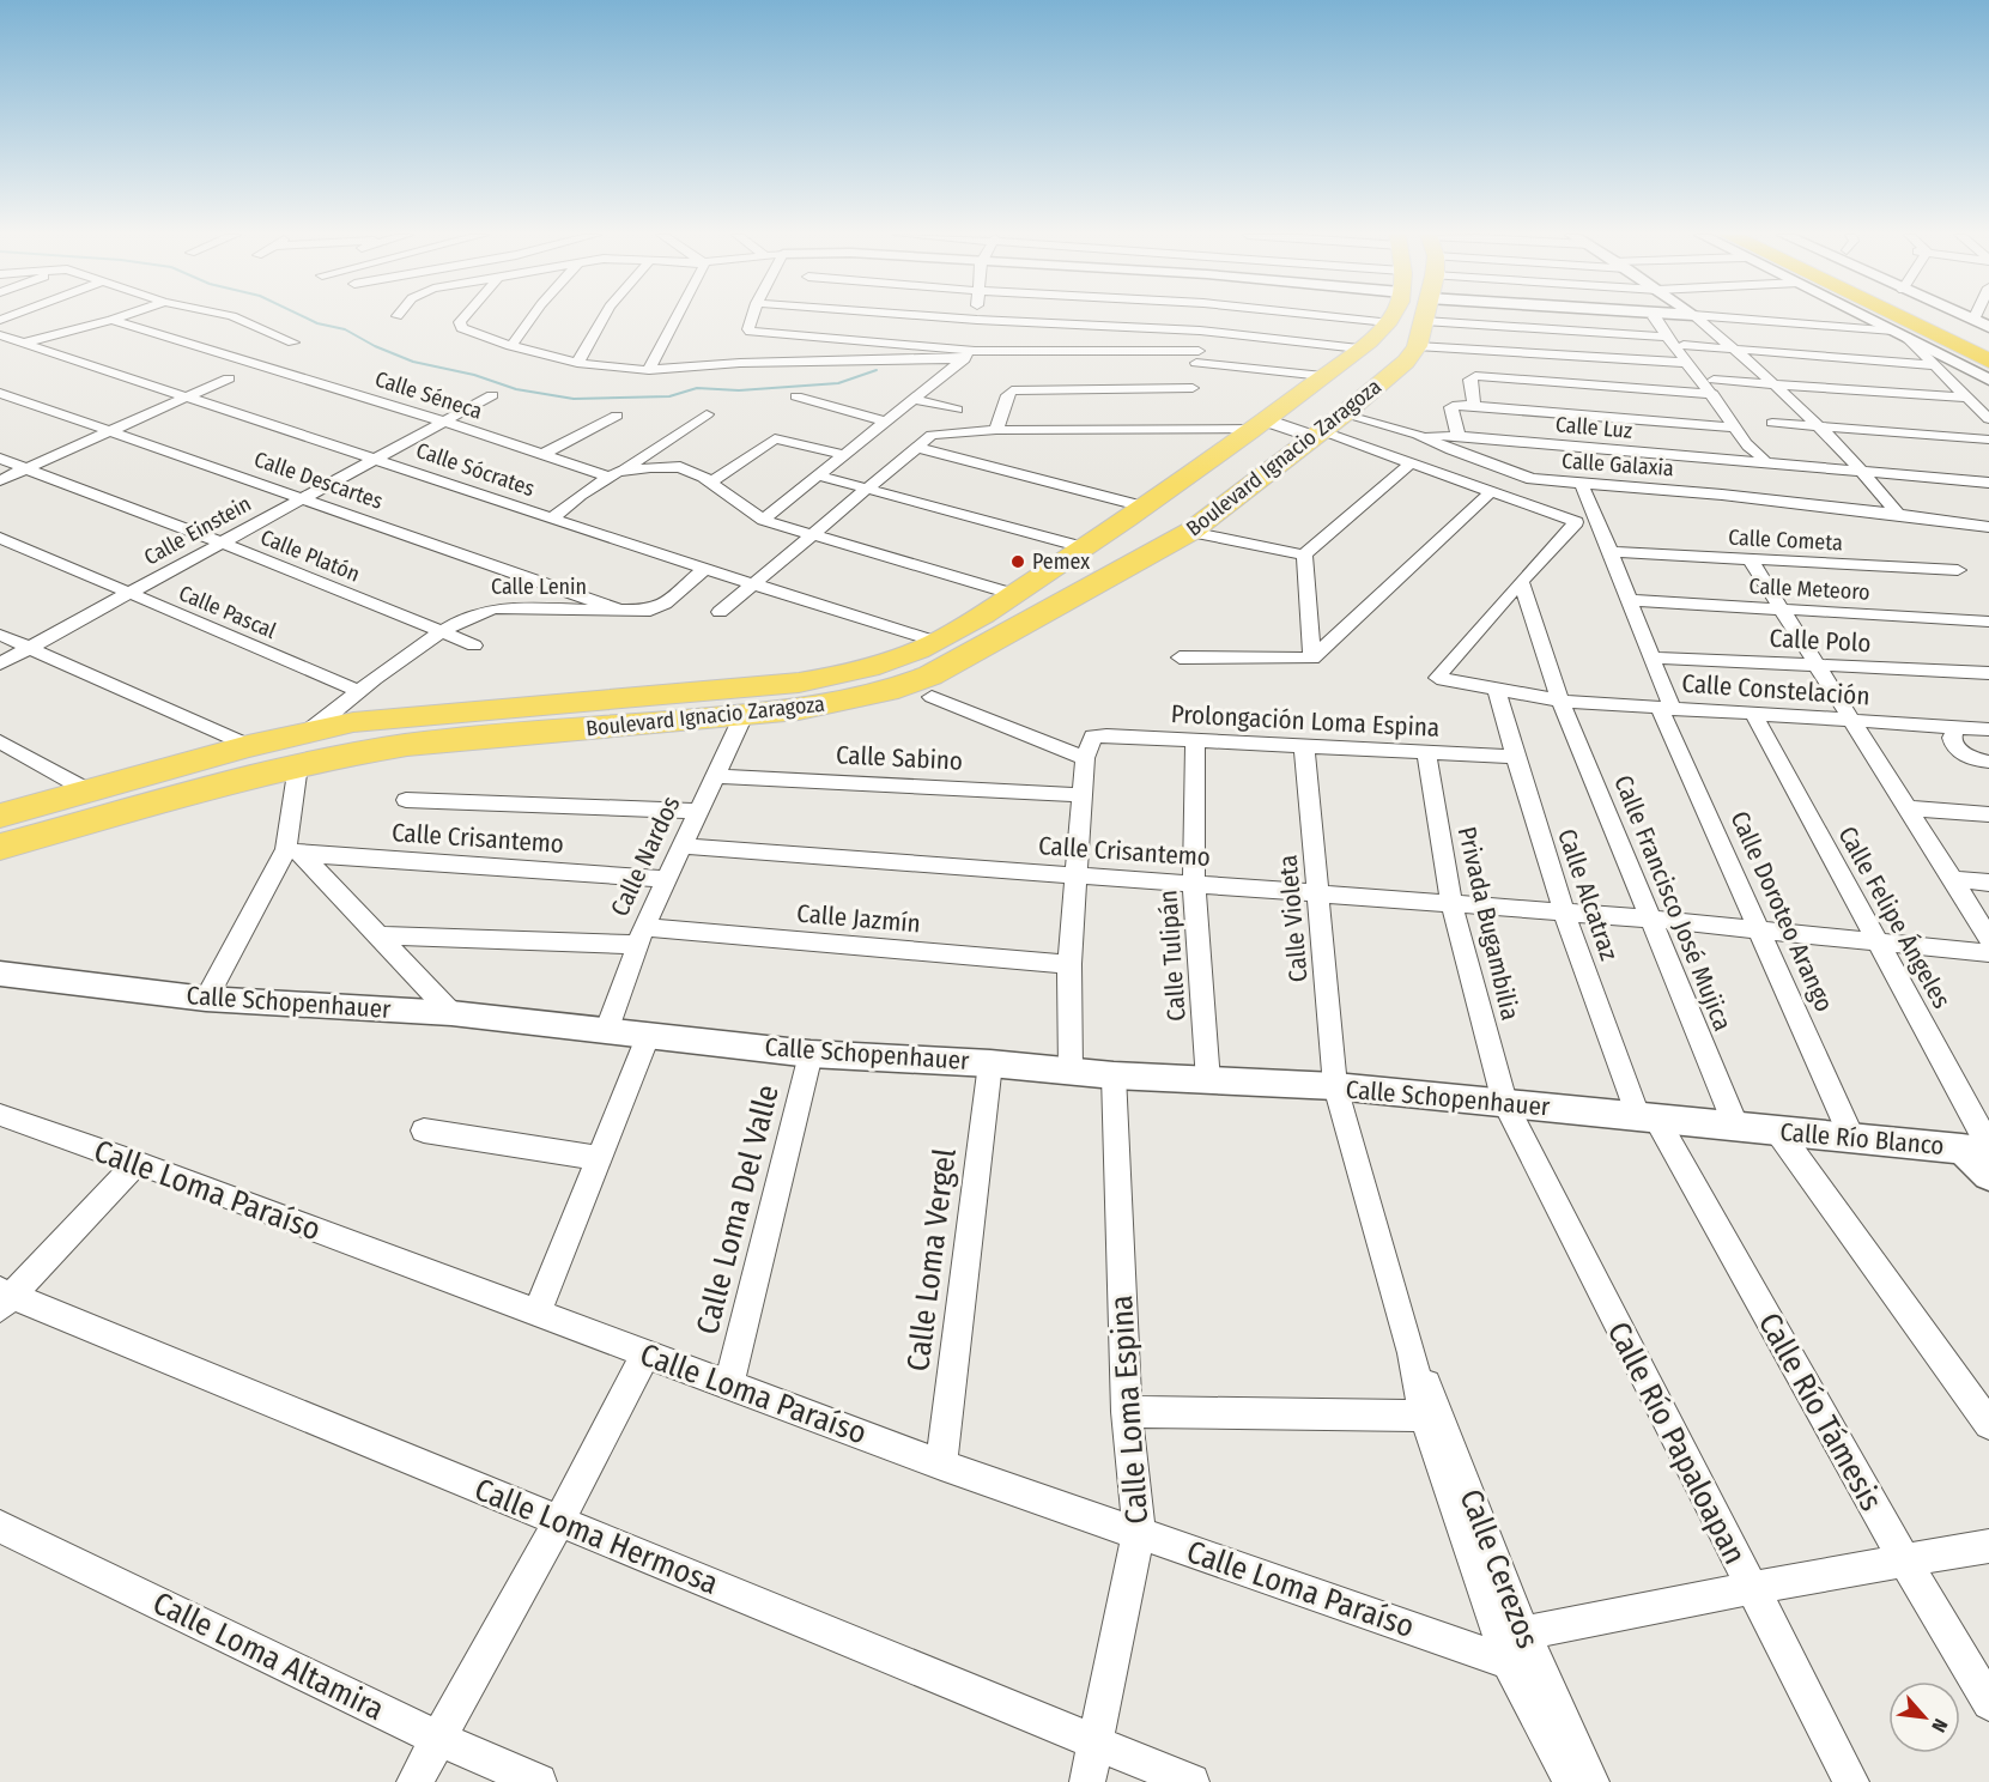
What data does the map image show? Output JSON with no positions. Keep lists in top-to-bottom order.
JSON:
{
  "streets": {
    "main road": ["Boulevard Ignacio Zaragoza"],
    "street": [
      "Calle Séneca",
      "Calle Luz",
      "Calle Galaxia",
      "Calle Sócrates",
      "Calle Descartes",
      "Calle Einstein",
      "Calle Cometa",
      "Calle Platón",
      "Calle Lenin",
      "Calle Meteoro",
      "Calle Pascal",
      "Calle Polo",
      "Calle Constelación",
      "Prolongación Loma Espina",
      "Calle Sabino",
      "Calle Crisantemo",
      "Calle Nardos",
      "Calle Alcatraz",
      "Calle Francisco José Mujica",
      "Calle Doroteo Arango",
      "Calle Felipe Ángeles",
      "Calle Jazmín",
      "Calle Violeta",
      "Privada Bugambilia",
      "Calle Tulipán",
      "Calle Schopenhauer",
      "Calle Río Blanco",
      "Calle Loma Paraíso",
      "Calle Loma Del Valle",
      "Calle Loma Vergel",
      "Calle Loma Espina",
      "Calle Río Támesis",
      "Calle Río Papaloapan",
      "Calle Loma Hermosa",
      "Calle Cerezos",
      "Calle Loma Altamira"
    ]
  },
  "crossings": [
    ["Calle Séneca", "Calle Einstein"],
    ["Calle Luz", "Calle Galaxia"],
    ["Boulevard Ignacio Zaragoza", "Calle Galaxia"],
    ["Boulevard Ignacio Zaragoza", "Calle Sócrates"],
    ["Boulevard Ignacio Zaragoza", "Calle Lenin"],
    ["Boulevard Ignacio Zaragoza", "Calle Nardos"],
    ["Calle Galaxia", "Calle Doroteo Arango"],
    ["Calle Sócrates", "Calle Einstein"],
    ["Calle Sócrates", "Calle Lenin"],
    ["Calle Descartes", "Calle Einstein"],
    ["Calle Descartes", "Calle Lenin"],
    ["Calle Einstein", "Calle Platón"],
    ["Calle Einstein", "Calle Pascal"],
    ["Calle Cometa", "Calle Doroteo Arango"],
    ["Calle Platón", "Calle Lenin"],
    ["Calle Lenin", "Calle Pascal"],
    ["Calle Meteoro", "Calle Doroteo Arango"],
    ["Calle Polo", "Calle Doroteo Arango"],
    ["Calle Constelación", "Calle Alcatraz"],
    ["Calle Constelación", "Calle Francisco José Mujica"],
    ["Calle Constelación", "Calle Doroteo Arango"],
    ["Calle Constelación", "Calle Felipe Ángeles"],
    ["Prolongación Loma Espina", "Calle Alcatraz"],
    ["Prolongación Loma Espina", "Calle Violeta"],
    ["Prolongación Loma Espina", "Privada Bugambilia"],
    ["Prolongación Loma Espina", "Calle Tulipán"],
    ["Calle Sabino", "Calle Nardos"],
    ["Calle Crisantemo", "Calle Nardos"],
    ["Calle Crisantemo", "Calle Alcatraz"],
    ["Calle Crisantemo", "Calle Francisco José Mujica"],
    ["Calle Crisantemo", "Calle Doroteo Arango"],
    ["Calle Crisantemo", "Calle Felipe Ángeles"],
    ["Calle Crisantemo", "Calle Violeta"],
    ["Calle Crisantemo", "Privada Bugambilia"],
    ["Calle Crisantemo", "Calle Tulipán"],
    ["Calle Nardos", "Calle Jazmín"],
    ["Calle Nardos", "Calle Schopenhauer"],
    ["Calle Alcatraz", "Calle Schopenhauer"],
    ["Calle Alcatraz", "Calle Río Támesis"],
    ["Calle Francisco José Mujica", "Calle Schopenhauer"],
    ["Calle Francisco José Mujica", "Calle Río Blanco"],
    ["Calle Doroteo Arango", "Calle Río Blanco"],
    ["Calle Felipe Ángeles", "Calle Río Blanco"],
    ["Calle Violeta", "Calle Schopenhauer"],
    ["Calle Violeta", "Calle Cerezos"],
    ["Privada Bugambilia", "Calle Schopenhauer"],
    ["Privada Bugambilia", "Calle Río Papaloapan"],
    ["Calle Tulipán", "Calle Schopenhauer"],
    ["Calle Schopenhauer", "Calle Río Blanco"],
    ["Calle Schopenhauer", "Calle Loma Del Valle"],
    ["Calle Schopenhauer", "Calle Loma Vergel"],
    ["Calle Schopenhauer", "Calle Loma Espina"],
    ["Calle Schopenhauer", "Calle Río Támesis"],
    ["Calle Schopenhauer", "Calle Río Papaloapan"],
    ["Calle Schopenhauer", "Calle Cerezos"],
    ["Calle Loma Paraíso", "Calle Loma Del Valle"],
    ["Calle Loma Paraíso", "Calle Loma Vergel"],
    ["Calle Loma Paraíso", "Calle Loma Espina"],
    ["Calle Loma Paraíso", "Calle Cerezos"],
    ["Calle Loma Espina", "Calle Loma Hermosa"]
  ],
  "places": ["Pemex"],
  "north": "bottom right"
}
